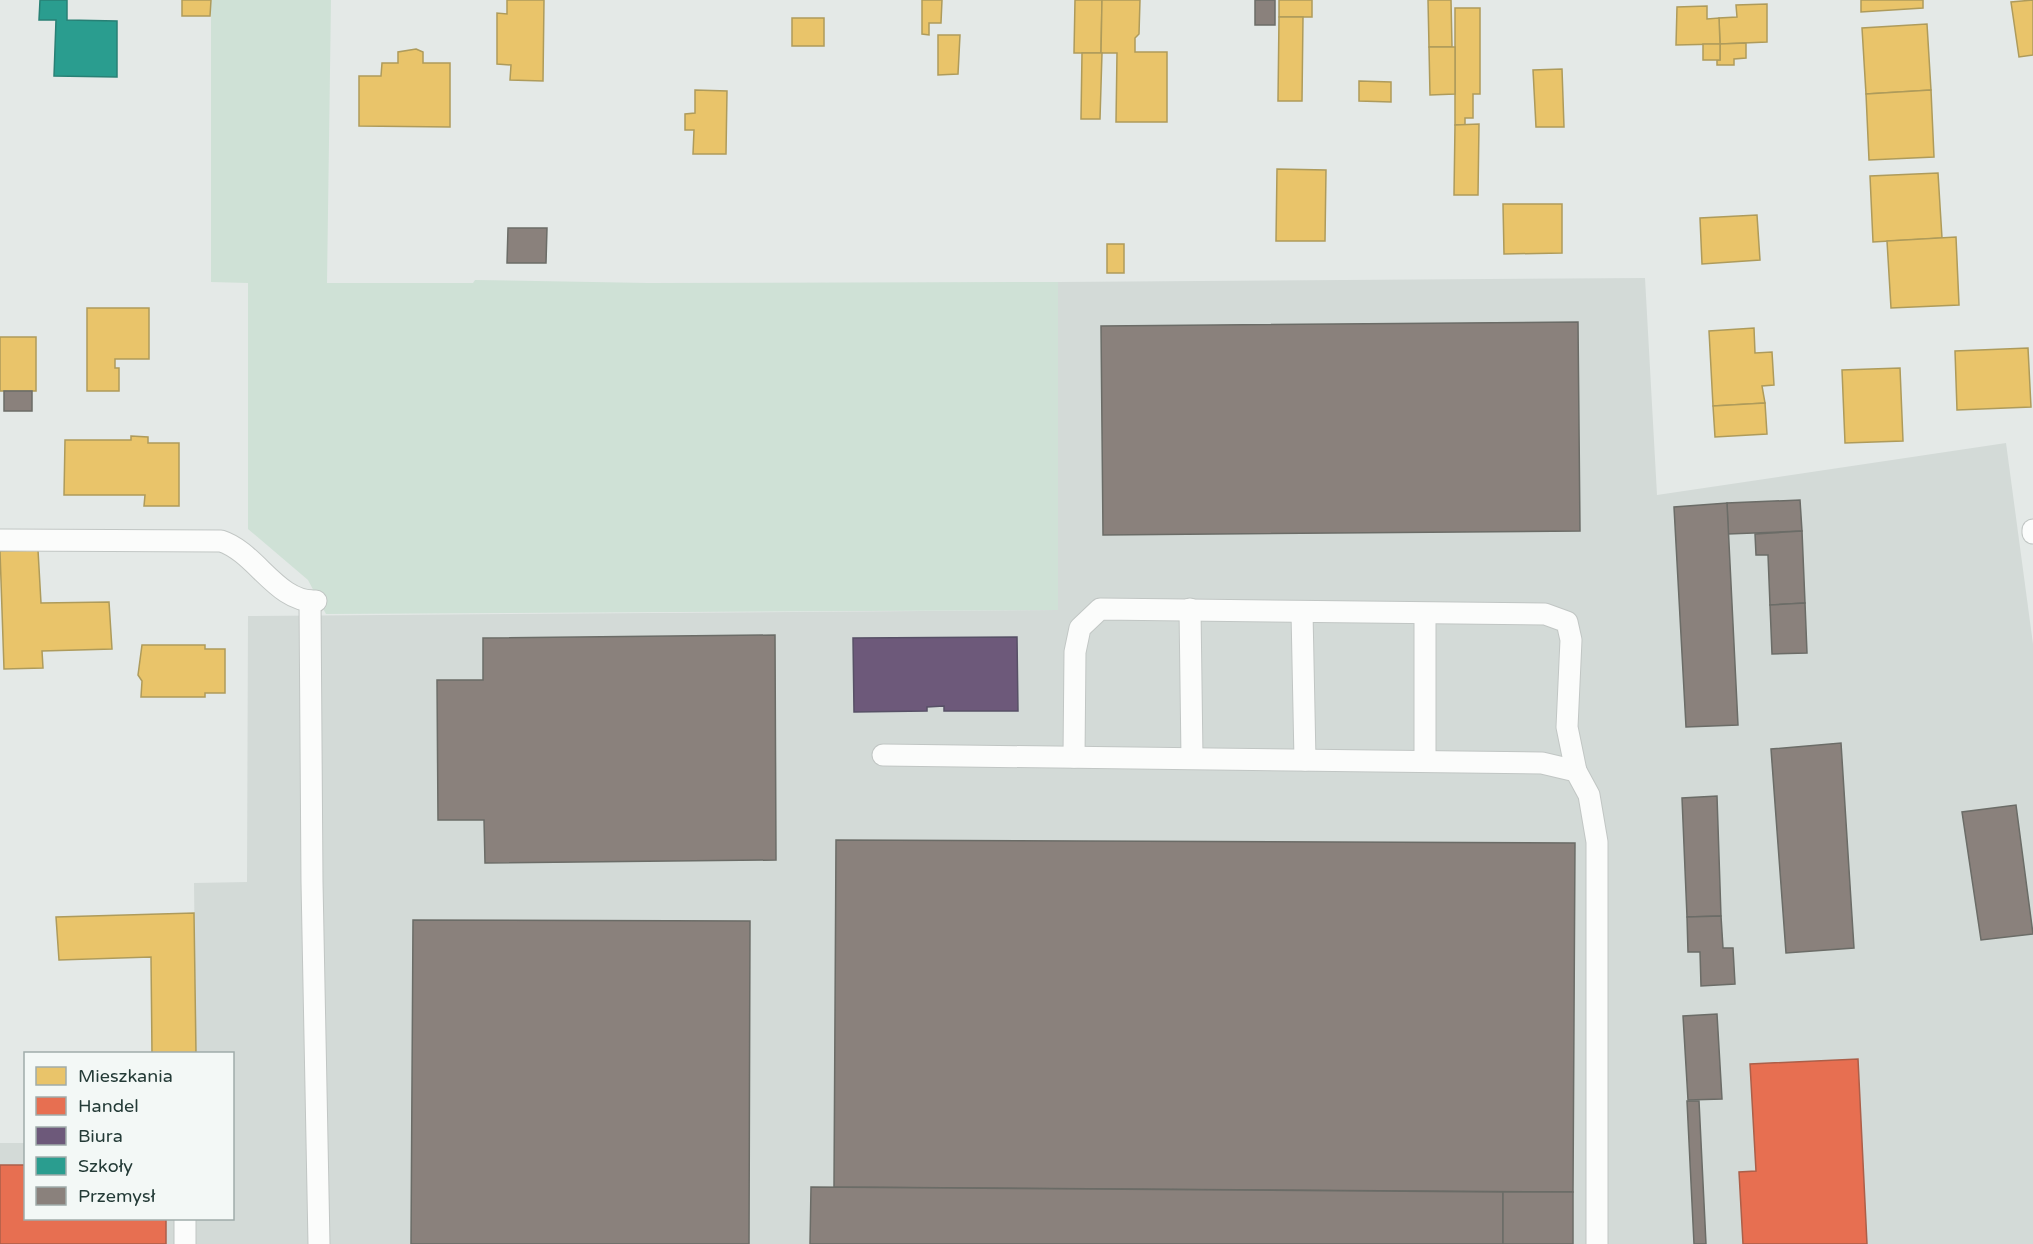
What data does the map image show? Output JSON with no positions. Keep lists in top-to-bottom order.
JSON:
{
  "legend": [
    "Mieszkania",
    "Handel",
    "Biura",
    "Szkoły",
    "Przemysł"
  ]
}
